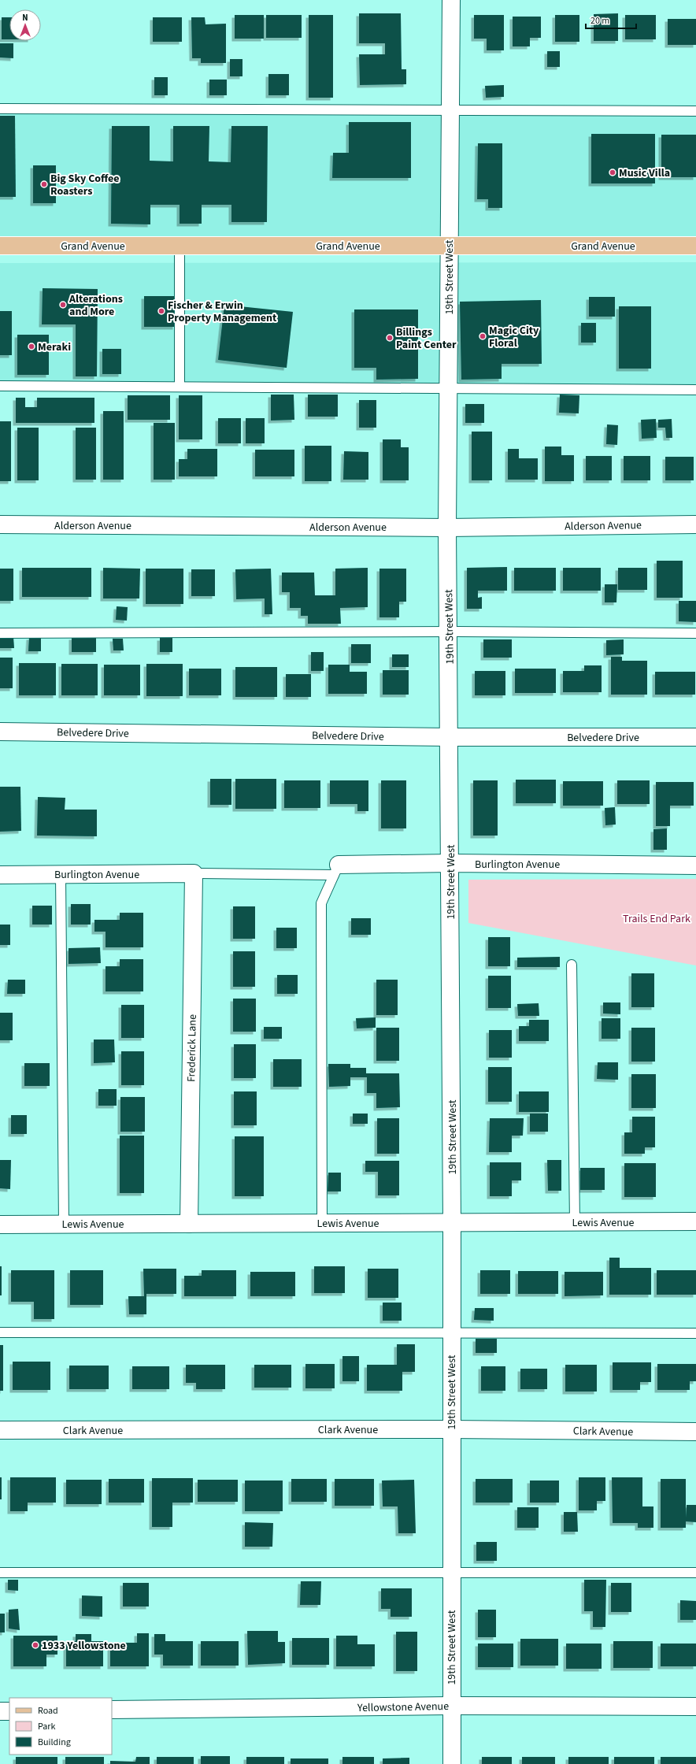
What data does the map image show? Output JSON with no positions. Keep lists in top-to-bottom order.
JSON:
{
  "streets": {
    "main road": ["Grand Avenue"],
    "street": [
      "19th Street West",
      "Alderson Avenue",
      "Belvedere Drive",
      "Burlington Avenue",
      "Frederick Lane",
      "Lewis Avenue",
      "Clark Avenue",
      "Yellowstone Avenue"
    ]
  },
  "crossings": [
    ["Grand Avenue", "19th Street West"],
    ["19th Street West", "Alderson Avenue"],
    ["19th Street West", "Belvedere Drive"],
    ["19th Street West", "Burlington Avenue"],
    ["19th Street West", "Lewis Avenue"],
    ["19th Street West", "Clark Avenue"],
    ["19th Street West", "Yellowstone Avenue"],
    ["Burlington Avenue", "Frederick Lane"],
    ["Frederick Lane", "Lewis Avenue"]
  ],
  "parks": ["Trails End Park"],
  "places": [
    "Music Villa",
    "Big Sky Coffee Roasters",
    "Alterations and More",
    "Fischer & Erwin Property Management",
    "Magic City Floral",
    "Billings Paint Center",
    "Meraki",
    "1933 Yellowstone"
  ],
  "legend": ["Road", "Park", "Building"],
  "scale_bar": "20 m",
  "north": "top"
}
